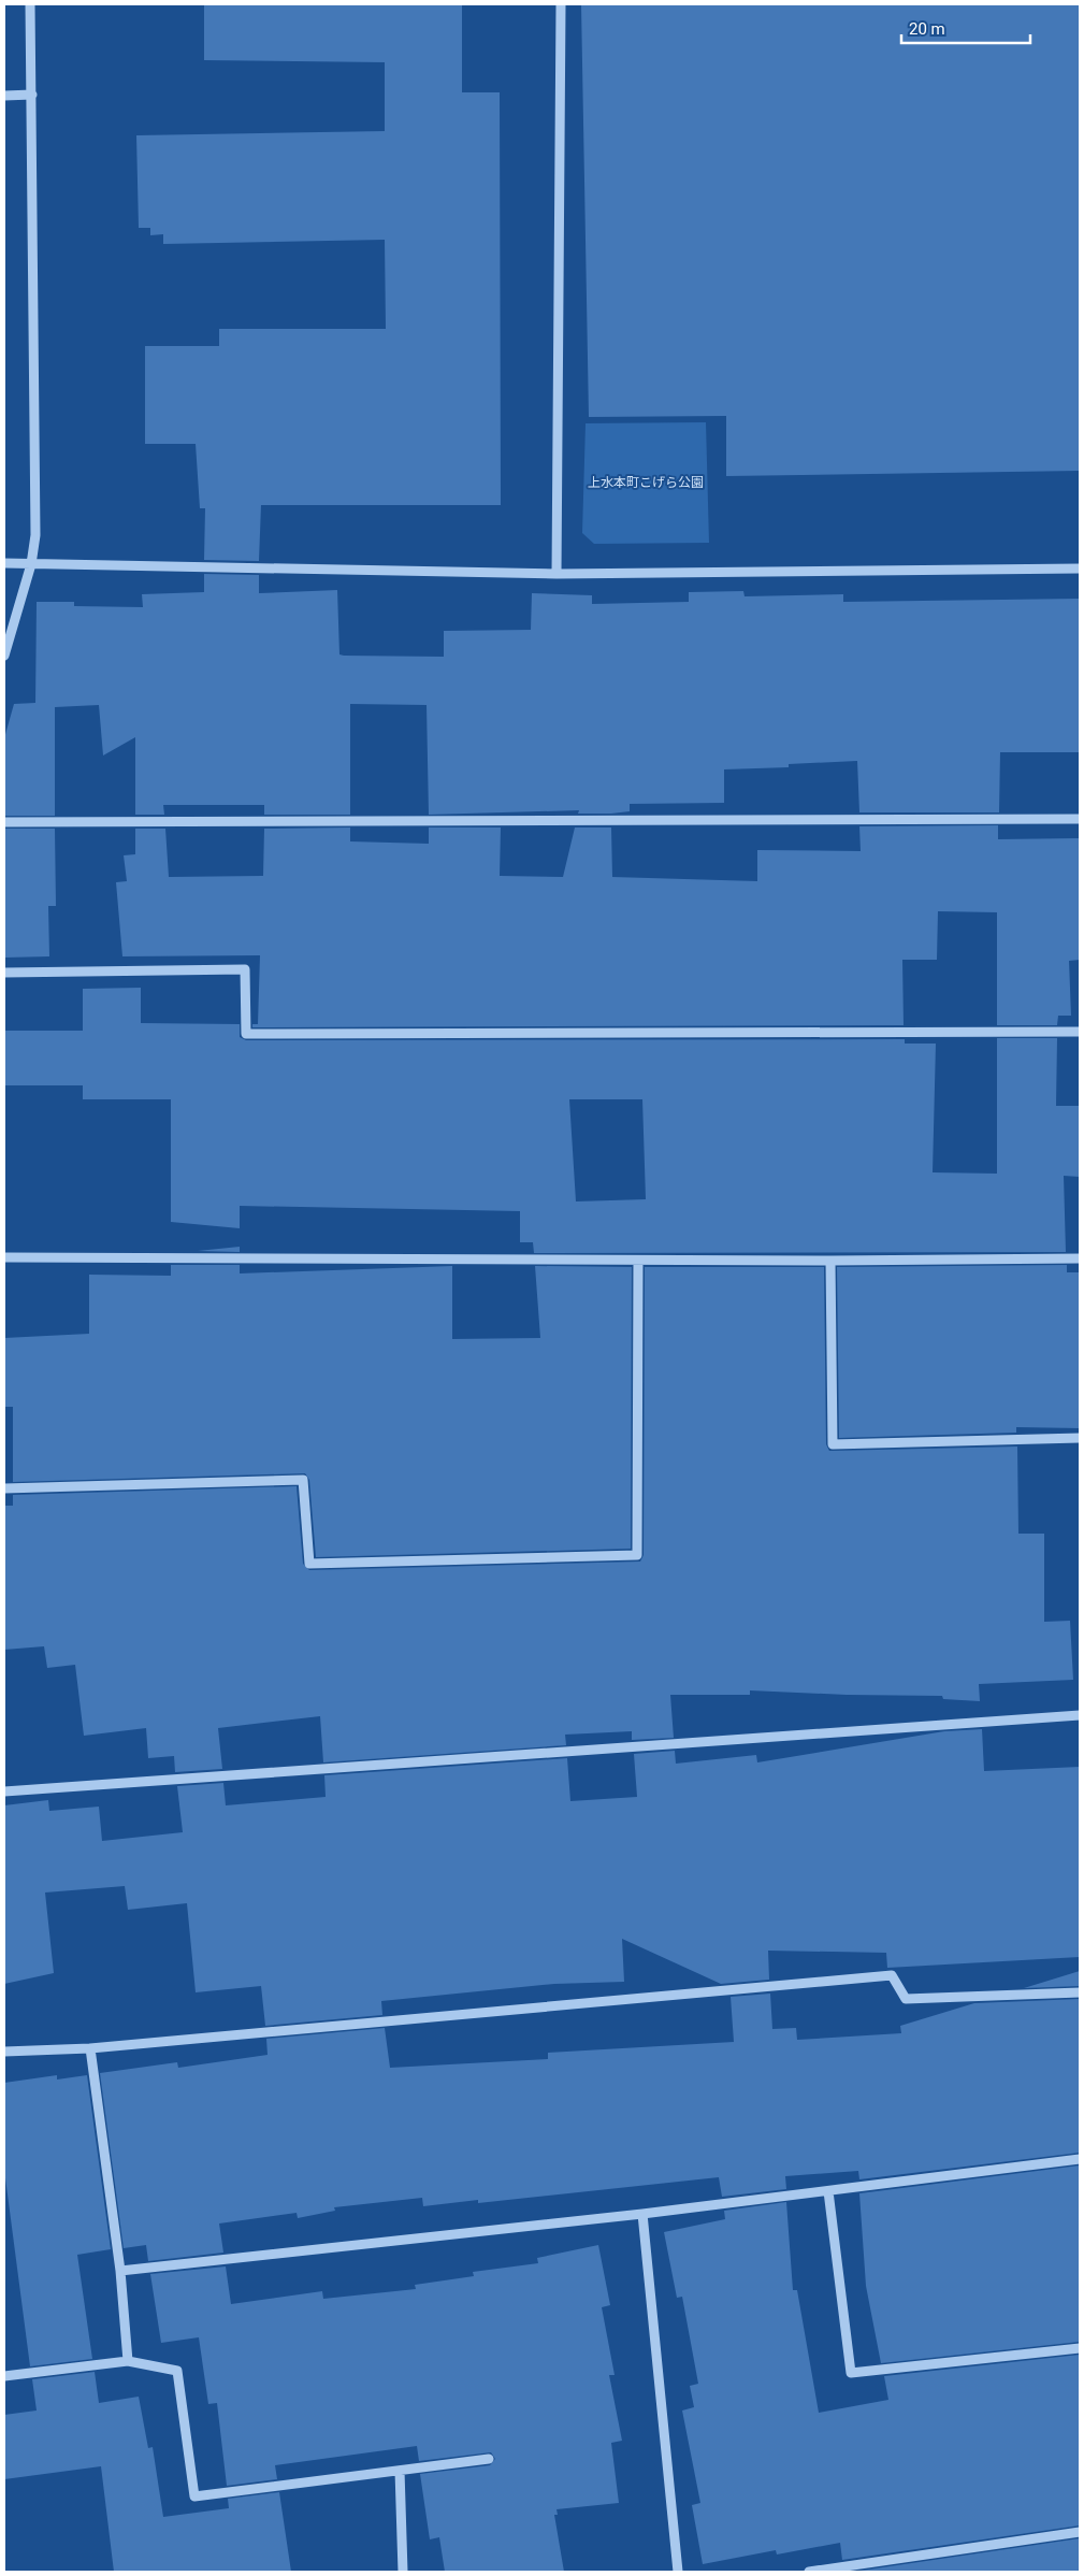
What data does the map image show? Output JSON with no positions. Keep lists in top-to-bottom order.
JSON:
{
  "parks": ["上水本町こげら公園"],
  "scale_bar": "20 m"
}
